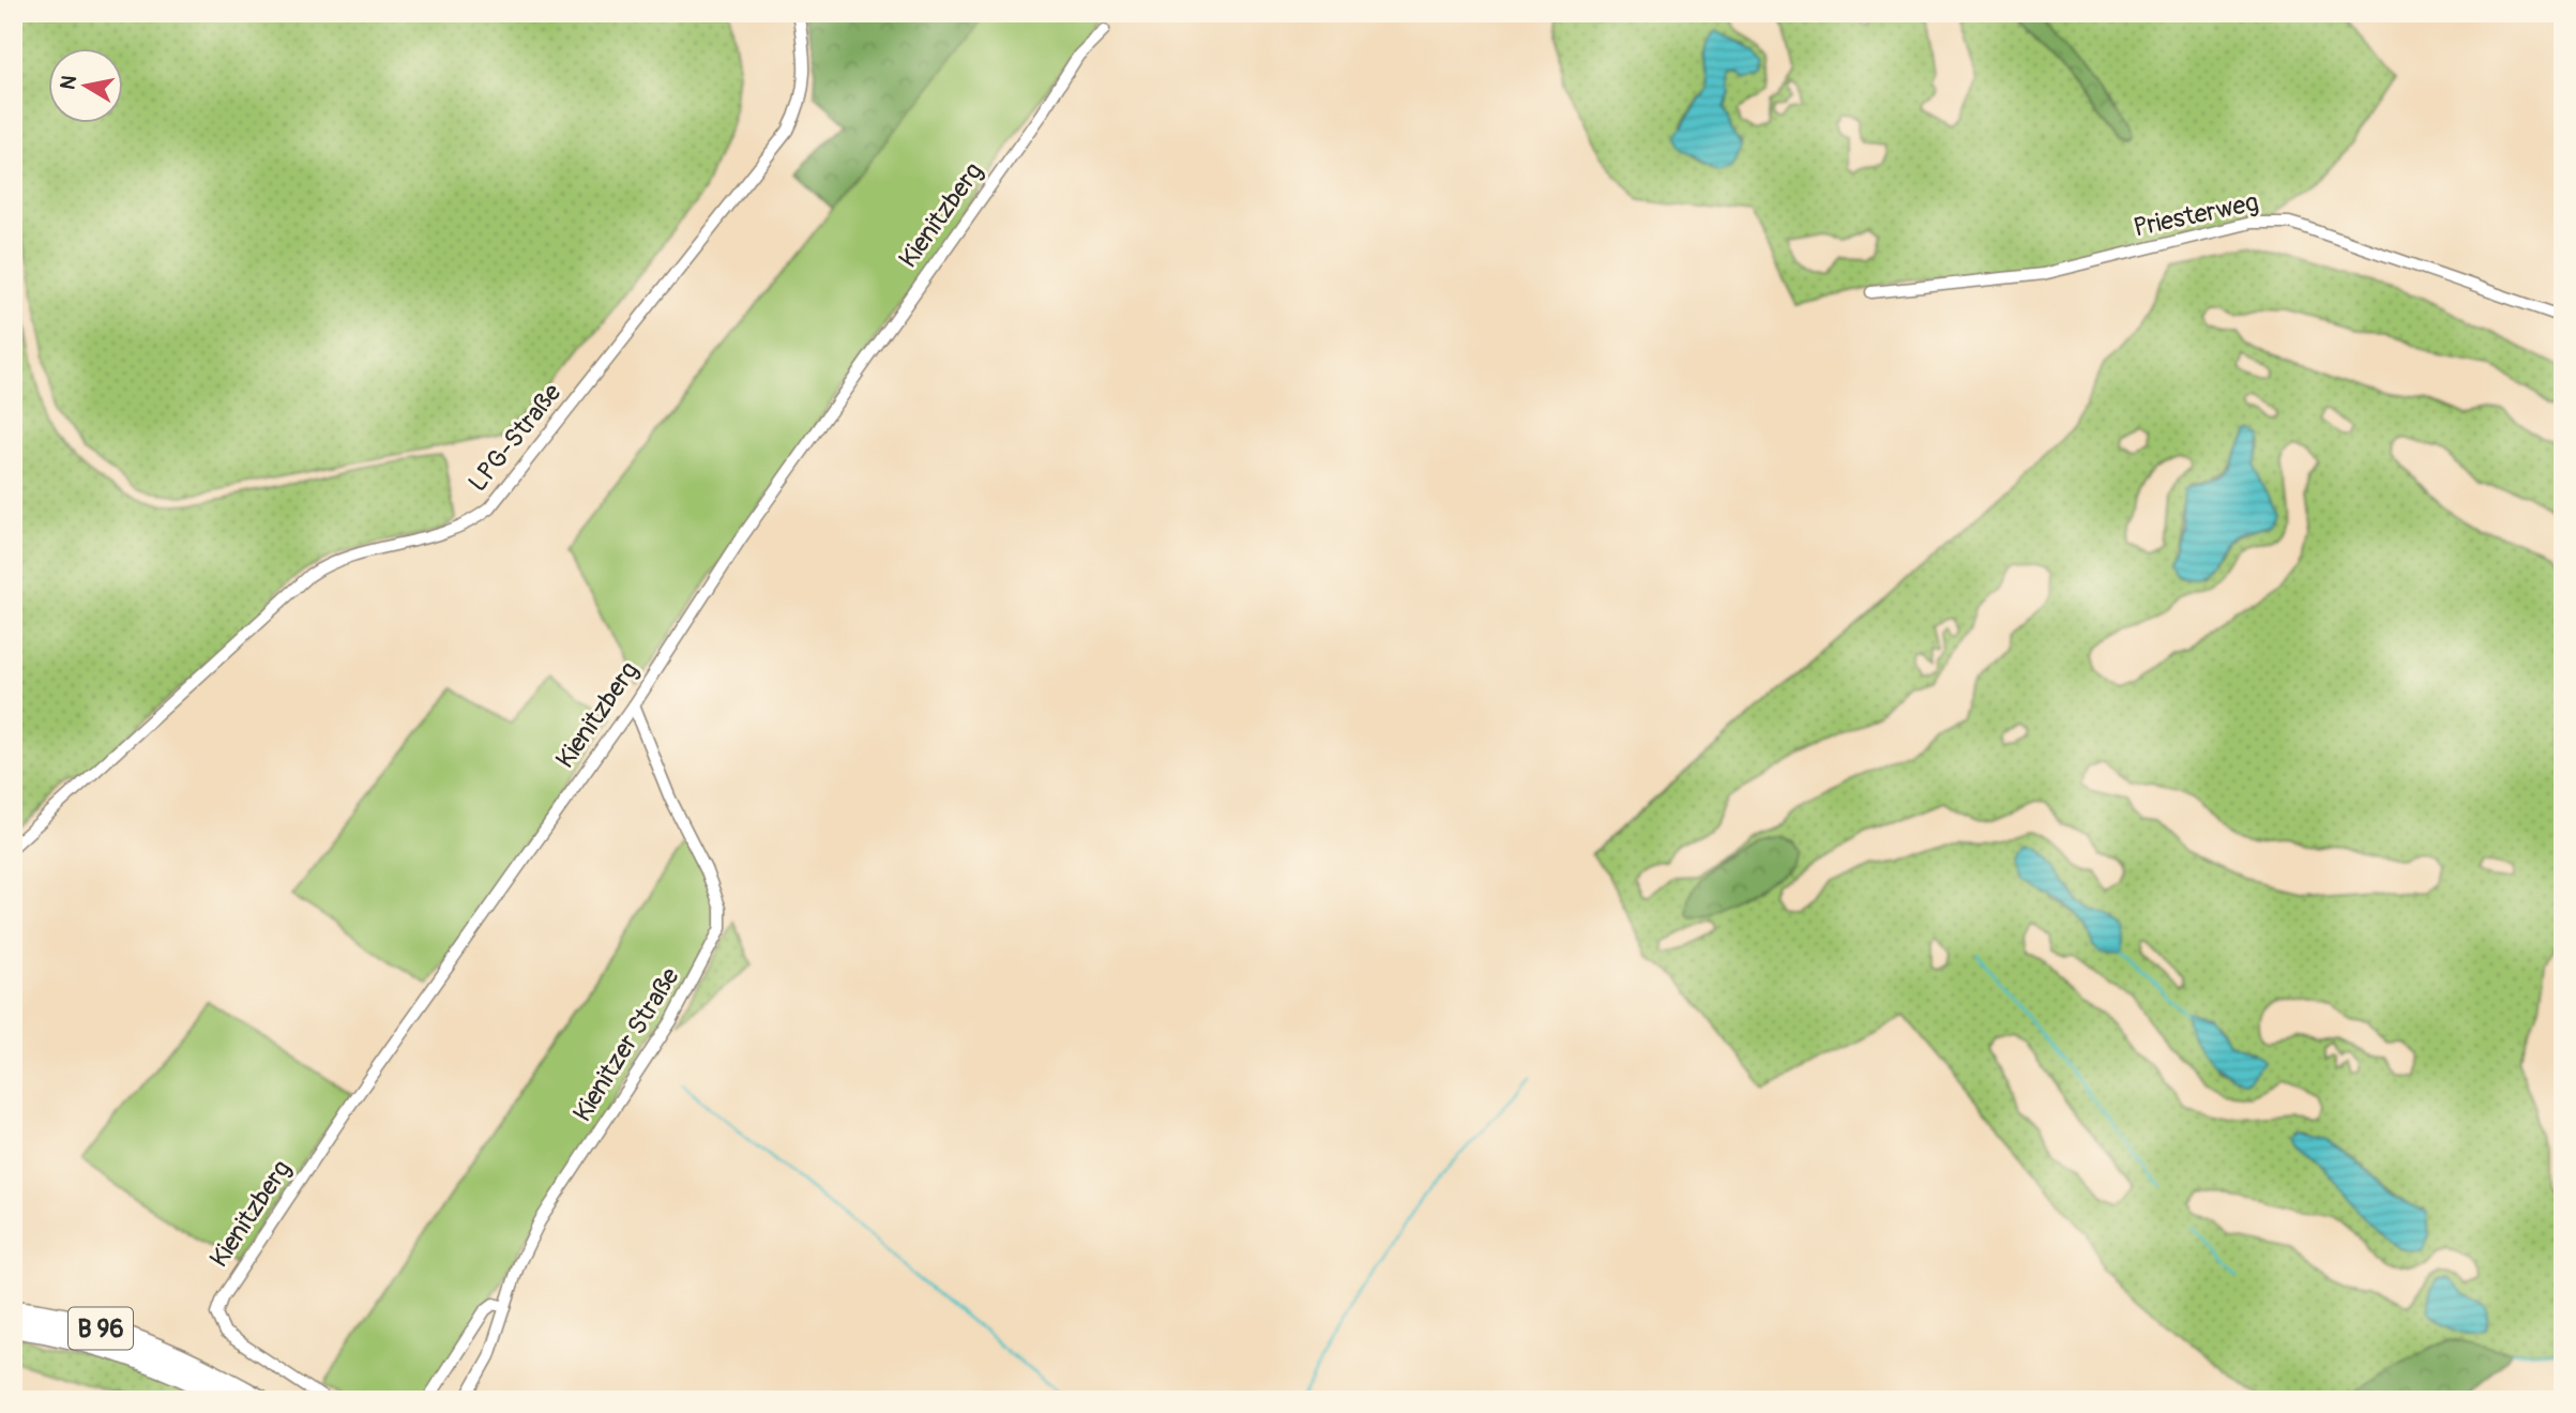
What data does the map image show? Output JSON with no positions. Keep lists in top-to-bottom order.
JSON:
{
  "streets": {
    "highway": ["B 96"],
    "street": [
      "Kienitzberg",
      "Priesterweg",
      "LPG-Straße",
      "Kienitzer Straße"
    ]
  },
  "crossings": [
    ["Kienitzberg", "Kienitzer Straße"]
  ],
  "north": "left"
}
